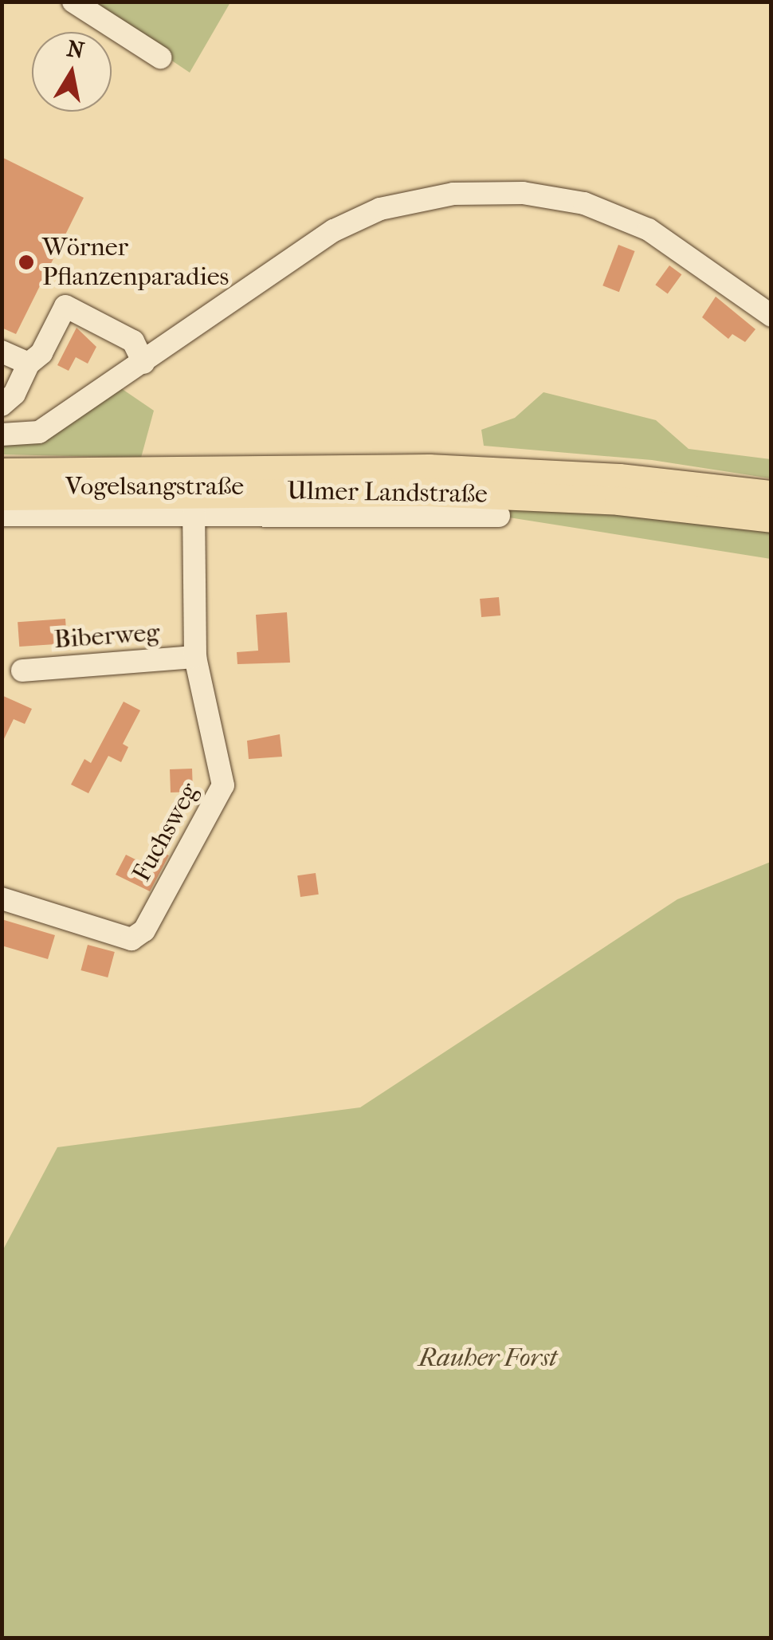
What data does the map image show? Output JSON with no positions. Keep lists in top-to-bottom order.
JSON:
{
  "streets": {
    "main road": ["Ulmer Landstraße"],
    "street": ["Vogelsangstraße", "Biberweg", "Fuchsweg"]
  },
  "crossings": [
    ["Vogelsangstraße", "Fuchsweg"],
    ["Biberweg", "Fuchsweg"]
  ],
  "parks": ["Rauher Forst"],
  "places": ["Wörner Pflanzenparadies"],
  "north": "top"
}
